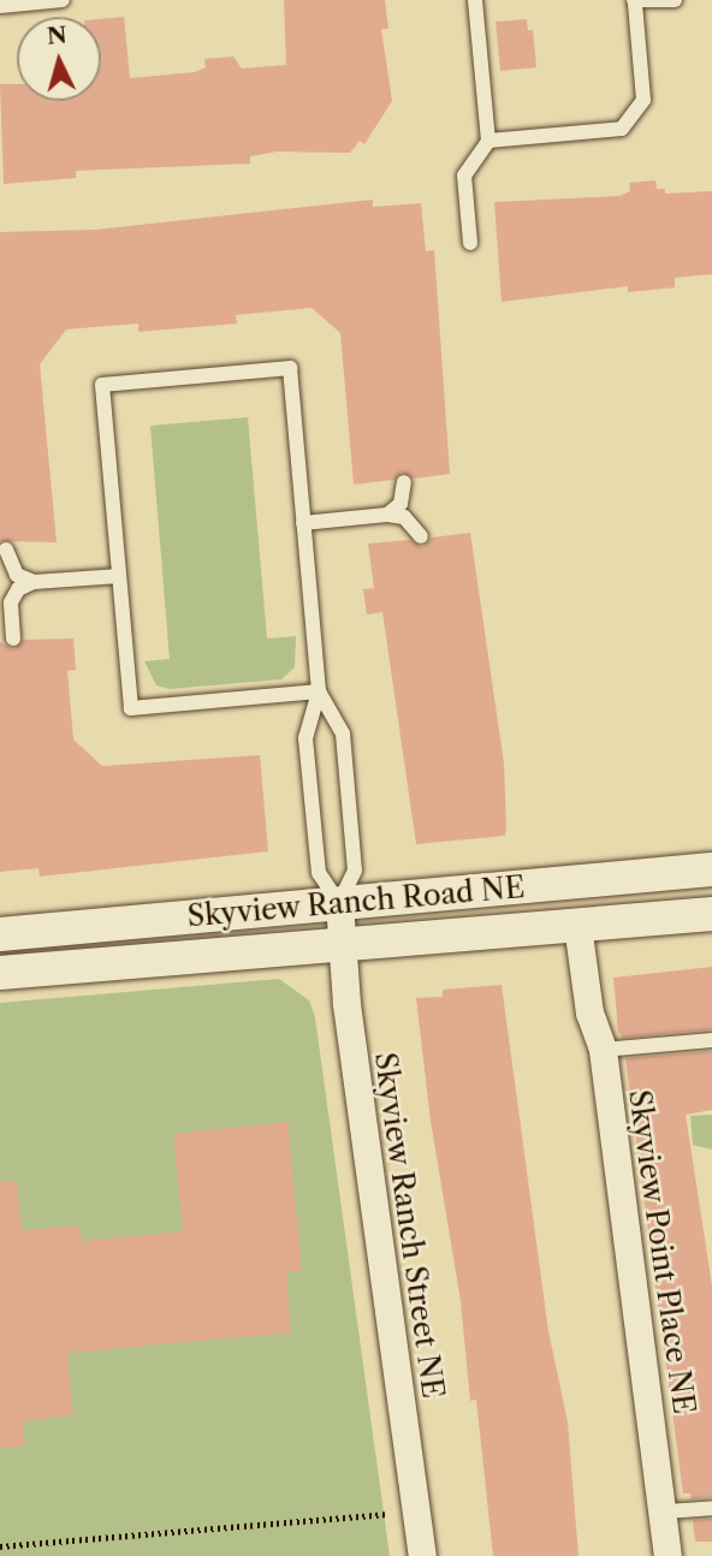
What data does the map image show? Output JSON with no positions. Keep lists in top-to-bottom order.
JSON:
{
  "streets": {
    "street": ["Skyview Ranch Road NE", "Skyview Ranch Street NE", "Skyview Point Place NE"]
  },
  "crossings": [
    ["Skyview Ranch Road NE", "Skyview Ranch Street NE"],
    ["Skyview Ranch Road NE", "Skyview Point Place NE"]
  ],
  "north": "top"
}
